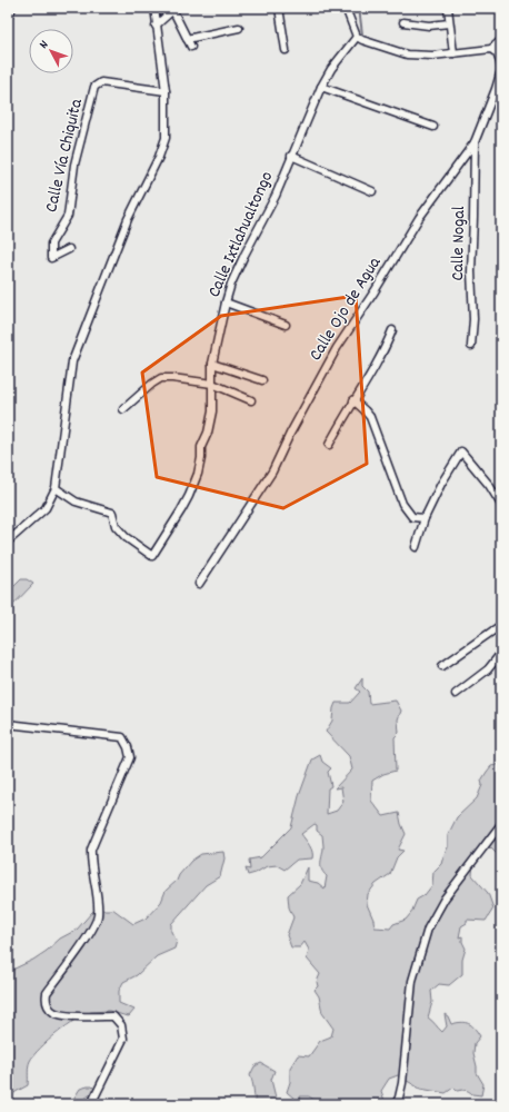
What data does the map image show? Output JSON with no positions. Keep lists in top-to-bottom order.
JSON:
{
  "streets": {
    "street": [
      "Calle Vía Chiquita",
      "Calle Ixtlahualtongo",
      "Calle Nogal",
      "Calle Ojo de Agua"
    ]
  },
  "crossings": [
    ["Calle Nogal", "Calle Ojo de Agua"]
  ],
  "north": "top left"
}
